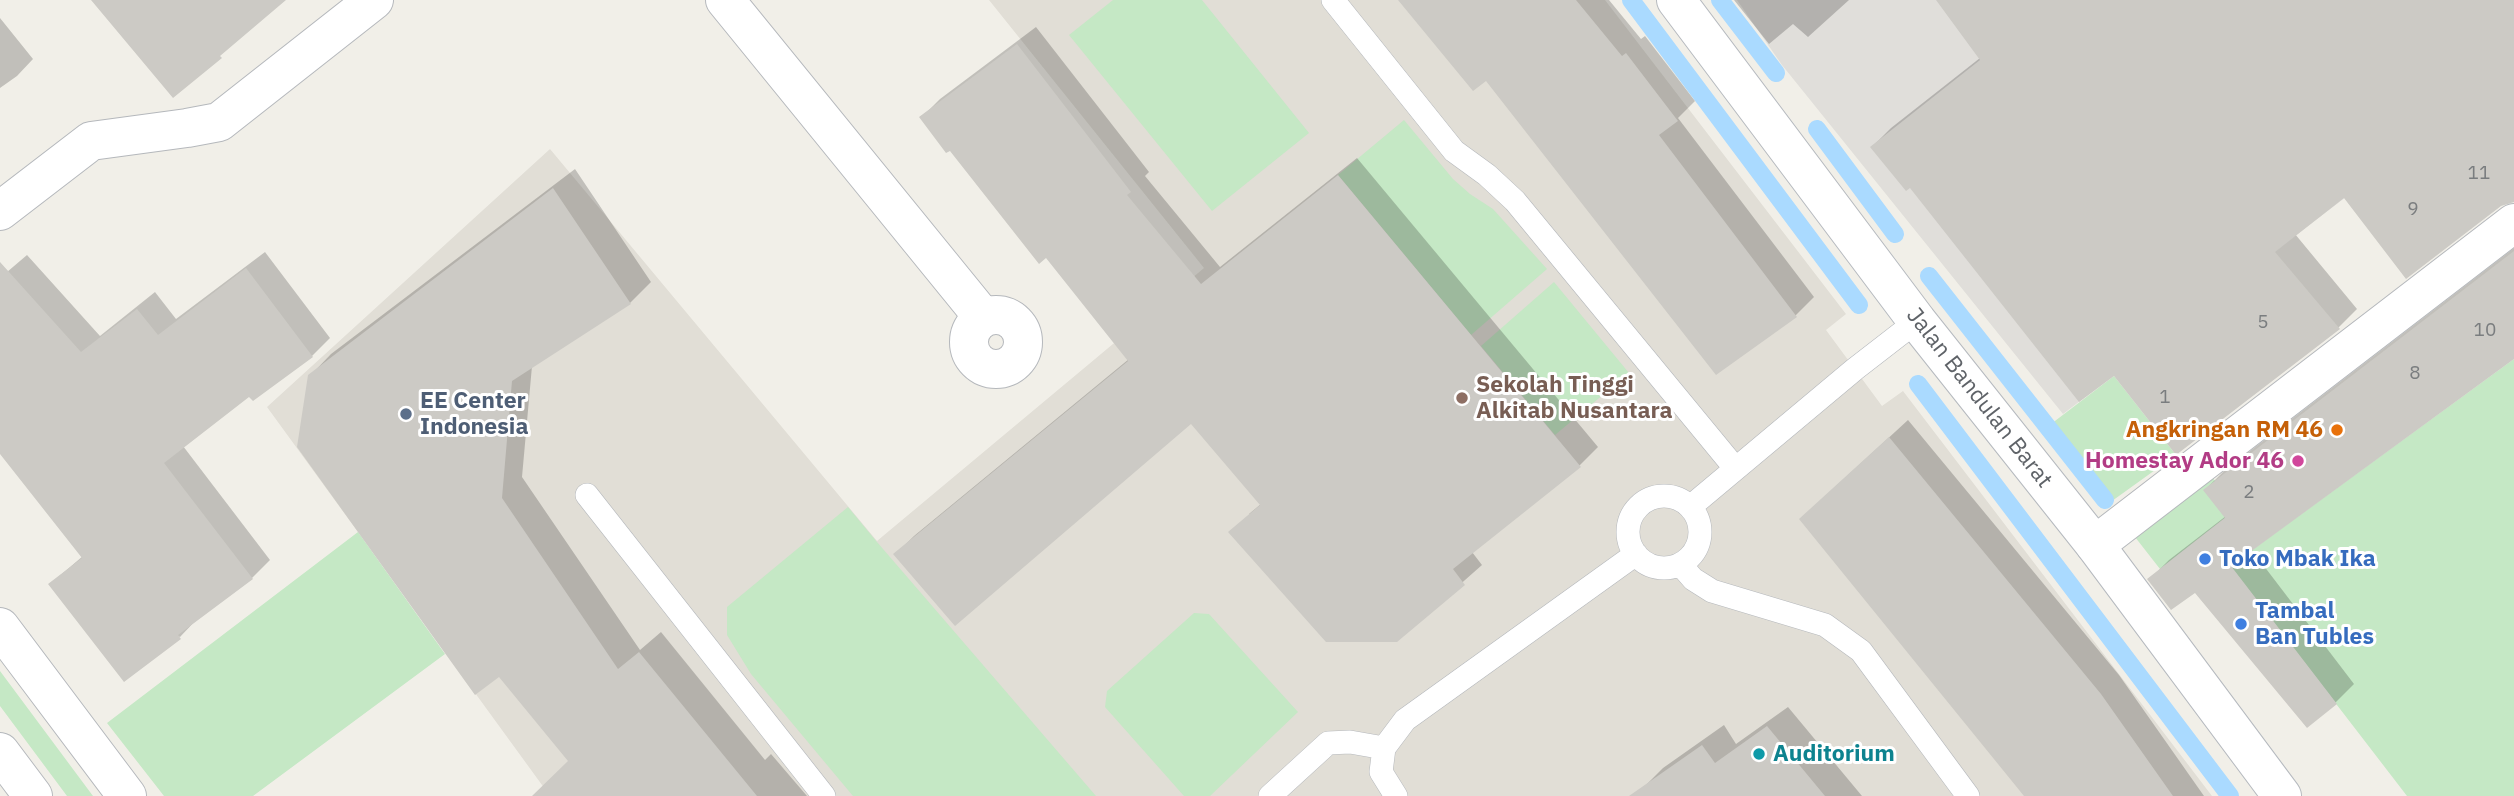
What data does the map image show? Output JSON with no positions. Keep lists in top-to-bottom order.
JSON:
{
  "streets": {
    "street": ["Jalan Bandulan Barat"]
  },
  "places": [
    "Sekolah Tinggi Alkitab Nusantara",
    "EE Center Indonesia",
    "Angkringan RM 46",
    "Homestay Ador 46",
    "Toko Mbak Ika",
    "Tambal Ban Tubles",
    "Auditorium"
  ],
  "house_numbers": [
    "11",
    "9",
    "5",
    "10",
    "8",
    "1",
    "2"
  ]
}
